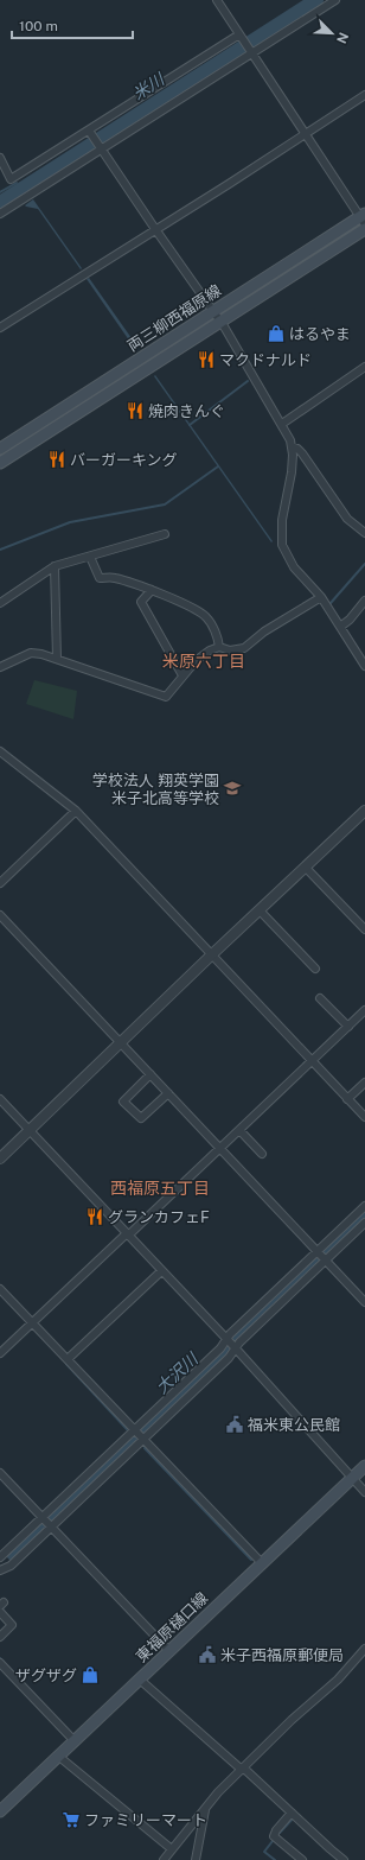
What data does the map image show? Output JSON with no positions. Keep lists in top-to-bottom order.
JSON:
{
  "streets": {
    "main road": ["両三柳西福原線", "東福原樋口線"]
  },
  "districts": ["米原六丁目", "西福原五丁目"],
  "water": ["米川", "大沢川"],
  "places": {
    "shop": ["はるやま", "ザグザグ"],
    "restaurant": [
      "マクドナルド",
      "焼肉きんぐ",
      "バーガーキング",
      "グランカフェF"
    ],
    "school or university": ["学校法人 翔英学園 米子北高等学校"],
    "public building": ["福米東公民館", "米子西福原郵便局"],
    "supermarket": ["ファミリーマート"]
  },
  "scale_bar": "100 m",
  "north": "bottom right"
}
